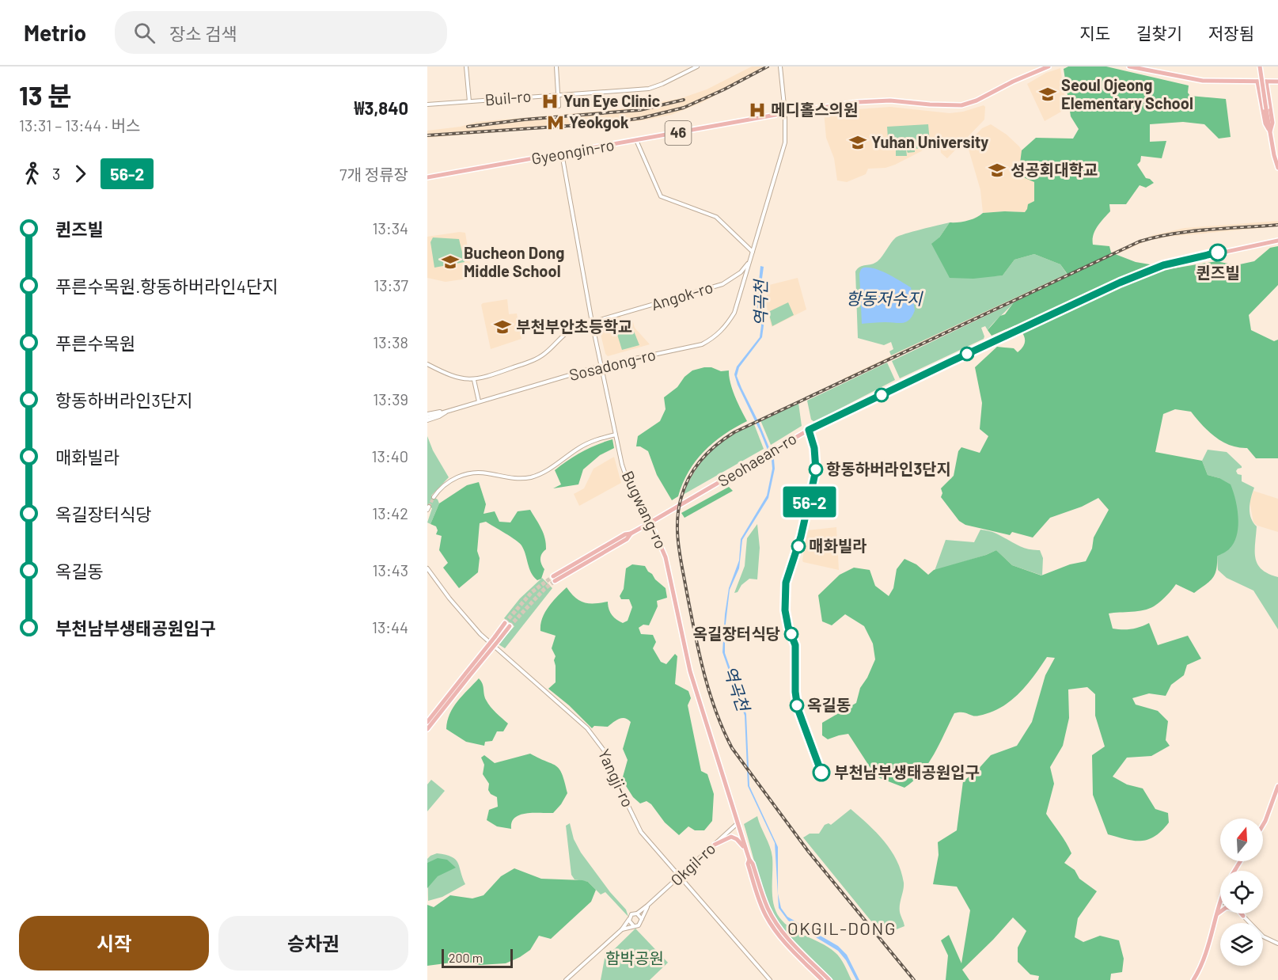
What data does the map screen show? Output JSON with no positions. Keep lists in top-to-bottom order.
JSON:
{
  "streets": {
    "main road": [
      "46",
      "Gyeongin-ro",
      "Seohaean-ro",
      "Bugwang-ro"
    ],
    "street": [
      "Buil-ro",
      "Angok-ro",
      "Sosadong-ro",
      "Yangji-ro",
      "Okgil-ro"
    ]
  },
  "crossings": [
    ["Gyeongin-ro", "Angok-ro"],
    ["Gyeongin-ro", "Bugwang-ro"],
    ["Angok-ro", "Sosadong-ro"],
    ["Angok-ro", "Bugwang-ro"],
    ["Sosadong-ro", "Bugwang-ro"],
    ["Seohaean-ro", "Bugwang-ro"],
    ["Bugwang-ro", "Okgil-ro"],
    ["Yangji-ro", "Okgil-ro"]
  ],
  "districts": ["OKGIL-DONG"],
  "water": ["항동저수지", "역곡천"],
  "parks": ["함박공원"],
  "places": {
    "school or university": [
      "Seoul Ojeong Elementary School",
      "Yuhan University",
      "성공회대학교",
      "Bucheon Dong Middle School",
      "부천부안초등학교"
    ],
    "hospital": ["Yun Eye Clinic", "메디홀스의원"],
    "metro station": ["Yeokgok"],
    "other": [
      "퀸즈빌",
      "항동하버라인3단지",
      "매화빌라",
      "옥길장터식당",
      "옥길동",
      "부천남부생태공원입구"
    ]
  },
  "lines": ["bus line 56-2"],
  "scale_bar": "200 m",
  "north": "top",
  "page": {
    "header": "Metrio",
    "search": "장소 검색",
    "nav": ["지도", "길찾기", "저장됨"],
    "heading": ["13 분", "13:31 – 13:44 · 버스", "₩3,840"],
    "on_map": "56-2",
    "legs": ["3", "56-2", "7개 정류장"],
    "list": [
      {
        "name": "퀸즈빌",
        "value": "13:34"
      },
      {
        "name": "푸른수목원.항동하버라인4단지",
        "value": "13:37"
      },
      {
        "name": "푸른수목원",
        "value": "13:38"
      },
      {
        "name": "항동하버라인3단지",
        "value": "13:39"
      },
      {
        "name": "매화빌라",
        "value": "13:40"
      },
      {
        "name": "옥길장터식당",
        "value": "13:42"
      },
      {
        "name": "옥길동",
        "value": "13:43"
      },
      {
        "name": "부천남부생태공원입구",
        "value": "13:44"
      }
    ],
    "buttons": ["시작", "승차권"],
    "scale": "200 m"
  }
}
